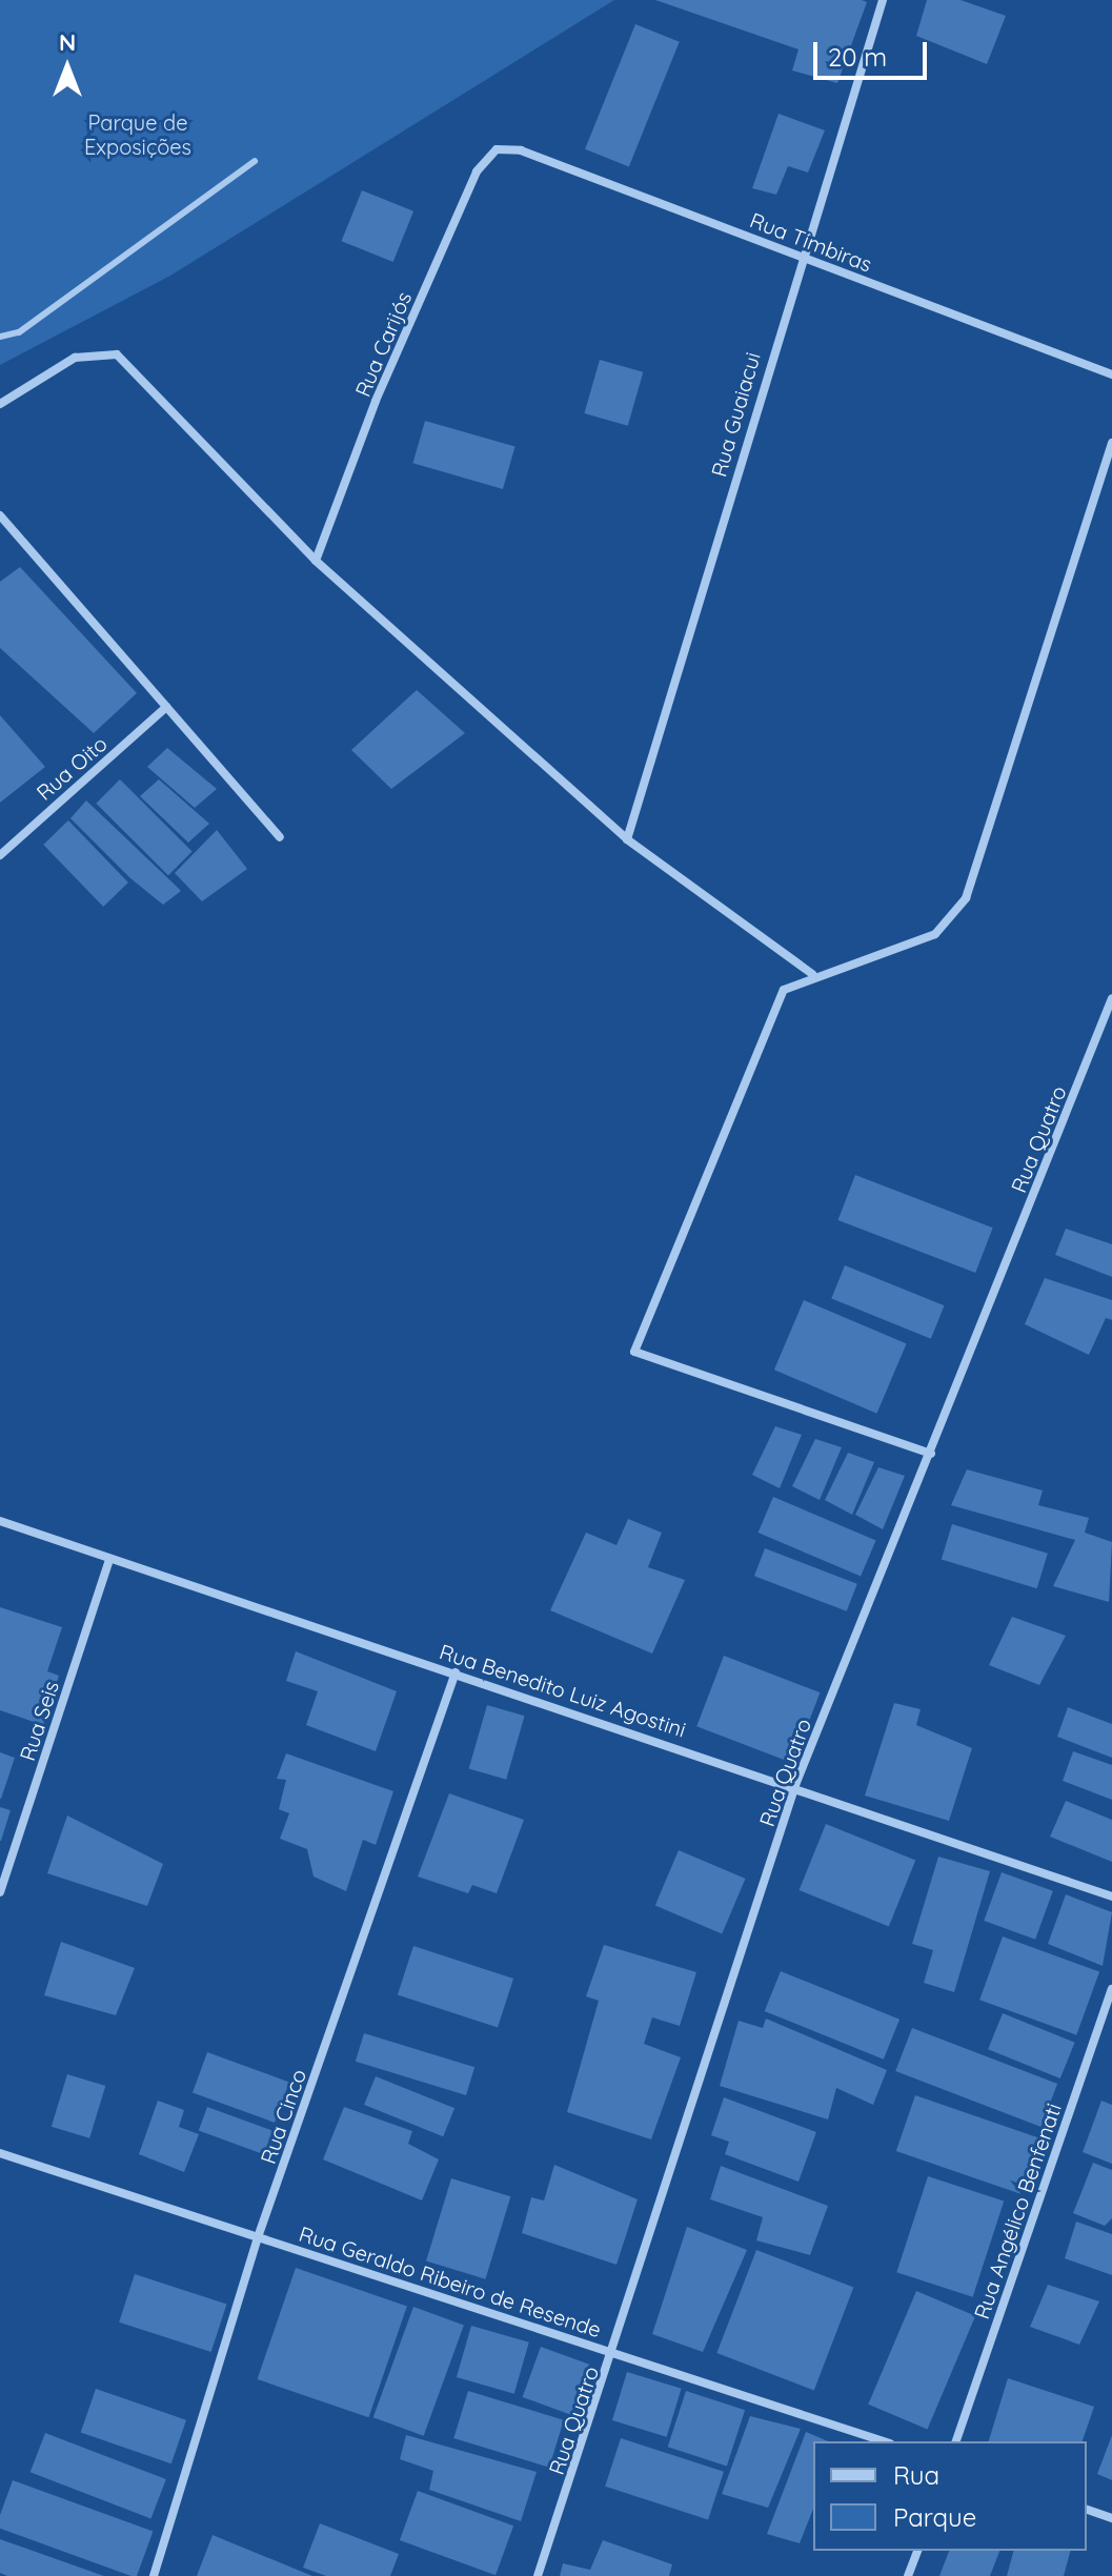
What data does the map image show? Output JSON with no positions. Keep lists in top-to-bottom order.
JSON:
{
  "streets": {
    "street": [
      "Rua Timbiras",
      "Rua Carijós",
      "Rua Guaiacui",
      "Rua Oito",
      "Rua Quatro",
      "Rua Benedito Luiz Agostini",
      "Rua Seis",
      "Rua Cinco",
      "Rua Angélico Benfenati",
      "Rua Geraldo Ribeiro de Resende"
    ]
  },
  "crossings": [
    ["Rua Timbiras", "Rua Carijós"],
    ["Rua Timbiras", "Rua Guaiacui"],
    ["Rua Quatro", "Rua Benedito Luiz Agostini"],
    ["Rua Quatro", "Rua Geraldo Ribeiro de Resende"],
    ["Rua Benedito Luiz Agostini", "Rua Seis"],
    ["Rua Benedito Luiz Agostini", "Rua Cinco"],
    ["Rua Cinco", "Rua Geraldo Ribeiro de Resende"]
  ],
  "parks": ["Parque de Exposições"],
  "legend": ["Rua", "Parque"],
  "scale_bar": "20 m",
  "north": "top"
}
